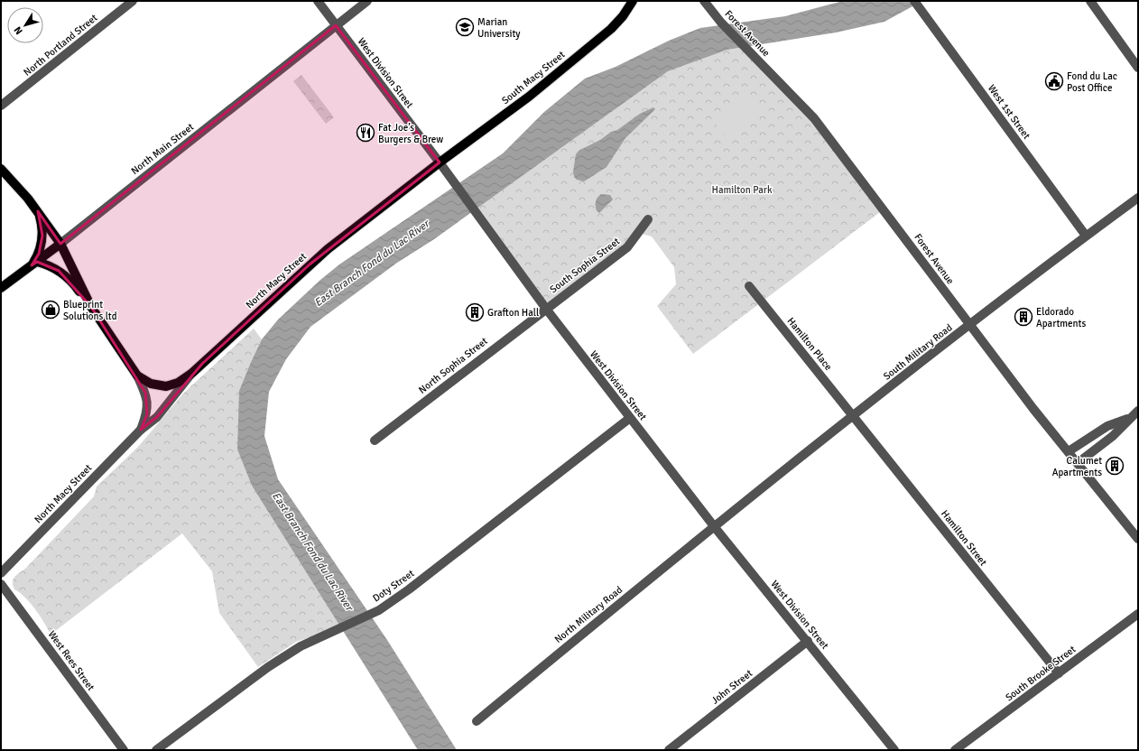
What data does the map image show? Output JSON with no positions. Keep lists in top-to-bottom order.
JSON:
{
  "streets": {
    "main road": ["South Macy Street", "North Main Street", "North Macy Street"],
    "street": [
      "Forest Avenue",
      "North Portland Street",
      "West Division Street",
      "West 1st Street",
      "South Sophia Street",
      "Hamilton Place",
      "South Military Road",
      "North Sophia Street",
      "Hamilton Street",
      "Doty Street",
      "North Military Road",
      "West Rees Street",
      "South Brooke Street",
      "John Street"
    ]
  },
  "crossings": [
    ["Forest Avenue", "South Military Road"],
    ["West Division Street", "South Macy Street"],
    ["West Division Street", "North Main Street"],
    ["West Division Street", "South Sophia Street"],
    ["West Division Street", "North Macy Street"],
    ["West Division Street", "South Military Road"],
    ["West Division Street", "North Sophia Street"],
    ["West Division Street", "Doty Street"],
    ["West Division Street", "North Military Road"],
    ["West Division Street", "John Street"],
    ["South Macy Street", "North Macy Street"],
    ["West 1st Street", "South Military Road"],
    ["South Sophia Street", "North Sophia Street"],
    ["Hamilton Place", "South Military Road"],
    ["Hamilton Place", "Hamilton Street"],
    ["South Military Road", "Hamilton Street"],
    ["South Military Road", "North Military Road"],
    ["Hamilton Street", "South Brooke Street"]
  ],
  "water": ["East Branch Fond du Lac River"],
  "parks": ["Hamilton Park"],
  "places": {
    "school or university": ["Marian University"],
    "public building": ["Fond du Lac Post Office"],
    "restaurant": ["Fat Joe’s Burgers & Brew"],
    "shop": ["Blueprint Solutions ltd"],
    "building": ["Grafton Hall", "Eldorado Apartments", "Calumet Apartments"]
  },
  "north": "bottom left"
}
